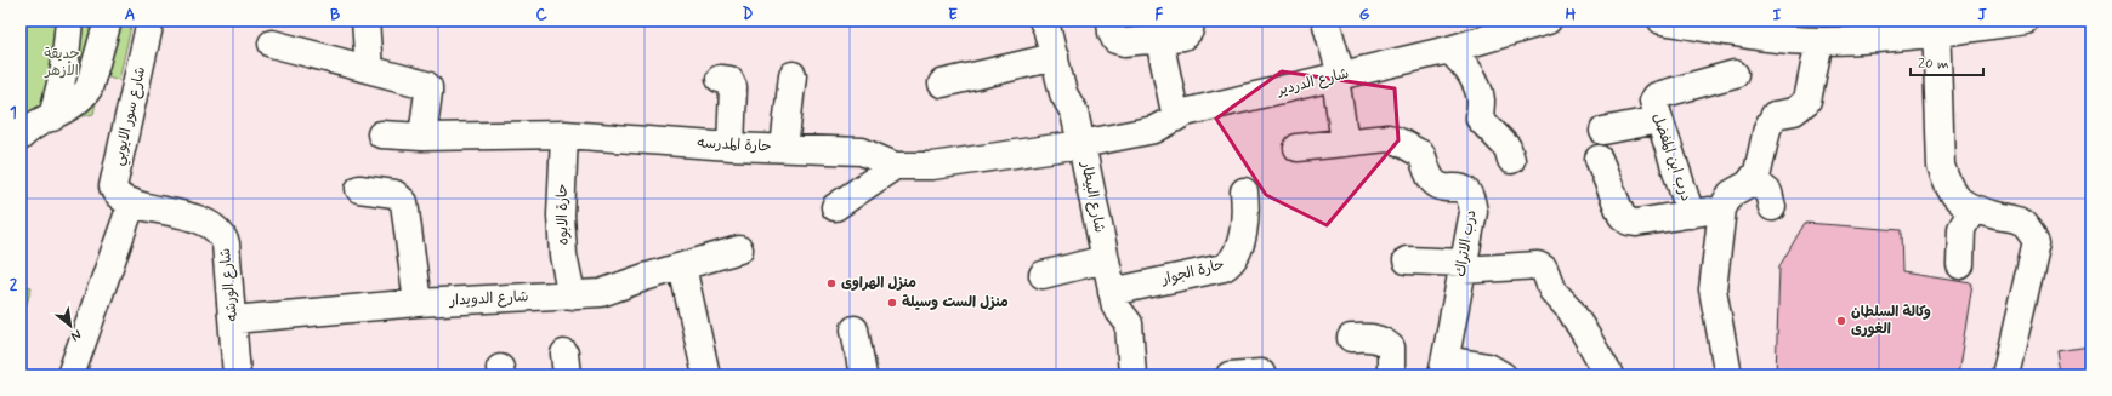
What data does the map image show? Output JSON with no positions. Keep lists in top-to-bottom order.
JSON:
{
  "streets": {
    "street": [
      "شارع الدردير",
      "شارع سور الايوبي",
      "حارة المدرسه",
      "درب ابن المفضل",
      "شارع البيطار",
      "حارة الابوه",
      "درب الاتراك",
      "حارة الجوار",
      "شارع الورشه",
      "شارع الدويدار"
    ]
  },
  "crossings": [
    ["شارع الدردير", "حارة المدرسه"],
    ["شارع الدردير", "شارع البيطار"],
    ["شارع سور الايوبي", "شارع الورشه"],
    ["حارة المدرسه", "شارع البيطار"],
    ["حارة المدرسه", "حارة الابوه"],
    ["شارع البيطار", "حارة الجوار"],
    ["حارة الابوه", "شارع الدويدار"],
    ["شارع الورشه", "شارع الدويدار"]
  ],
  "parks": ["حديقة الأزهر"],
  "places": ["منزل الهراوى", "منزل الست وسيلة", "وكالة السلطان الغورى"],
  "scale_bar": "20 m",
  "north": "bottom right",
  "grid": {
    "columns": [
      "A",
      "B",
      "C",
      "D",
      "E",
      "F",
      "G",
      "H",
      "I",
      "J"
    ],
    "rows": ["1", "2"]
  }
}
